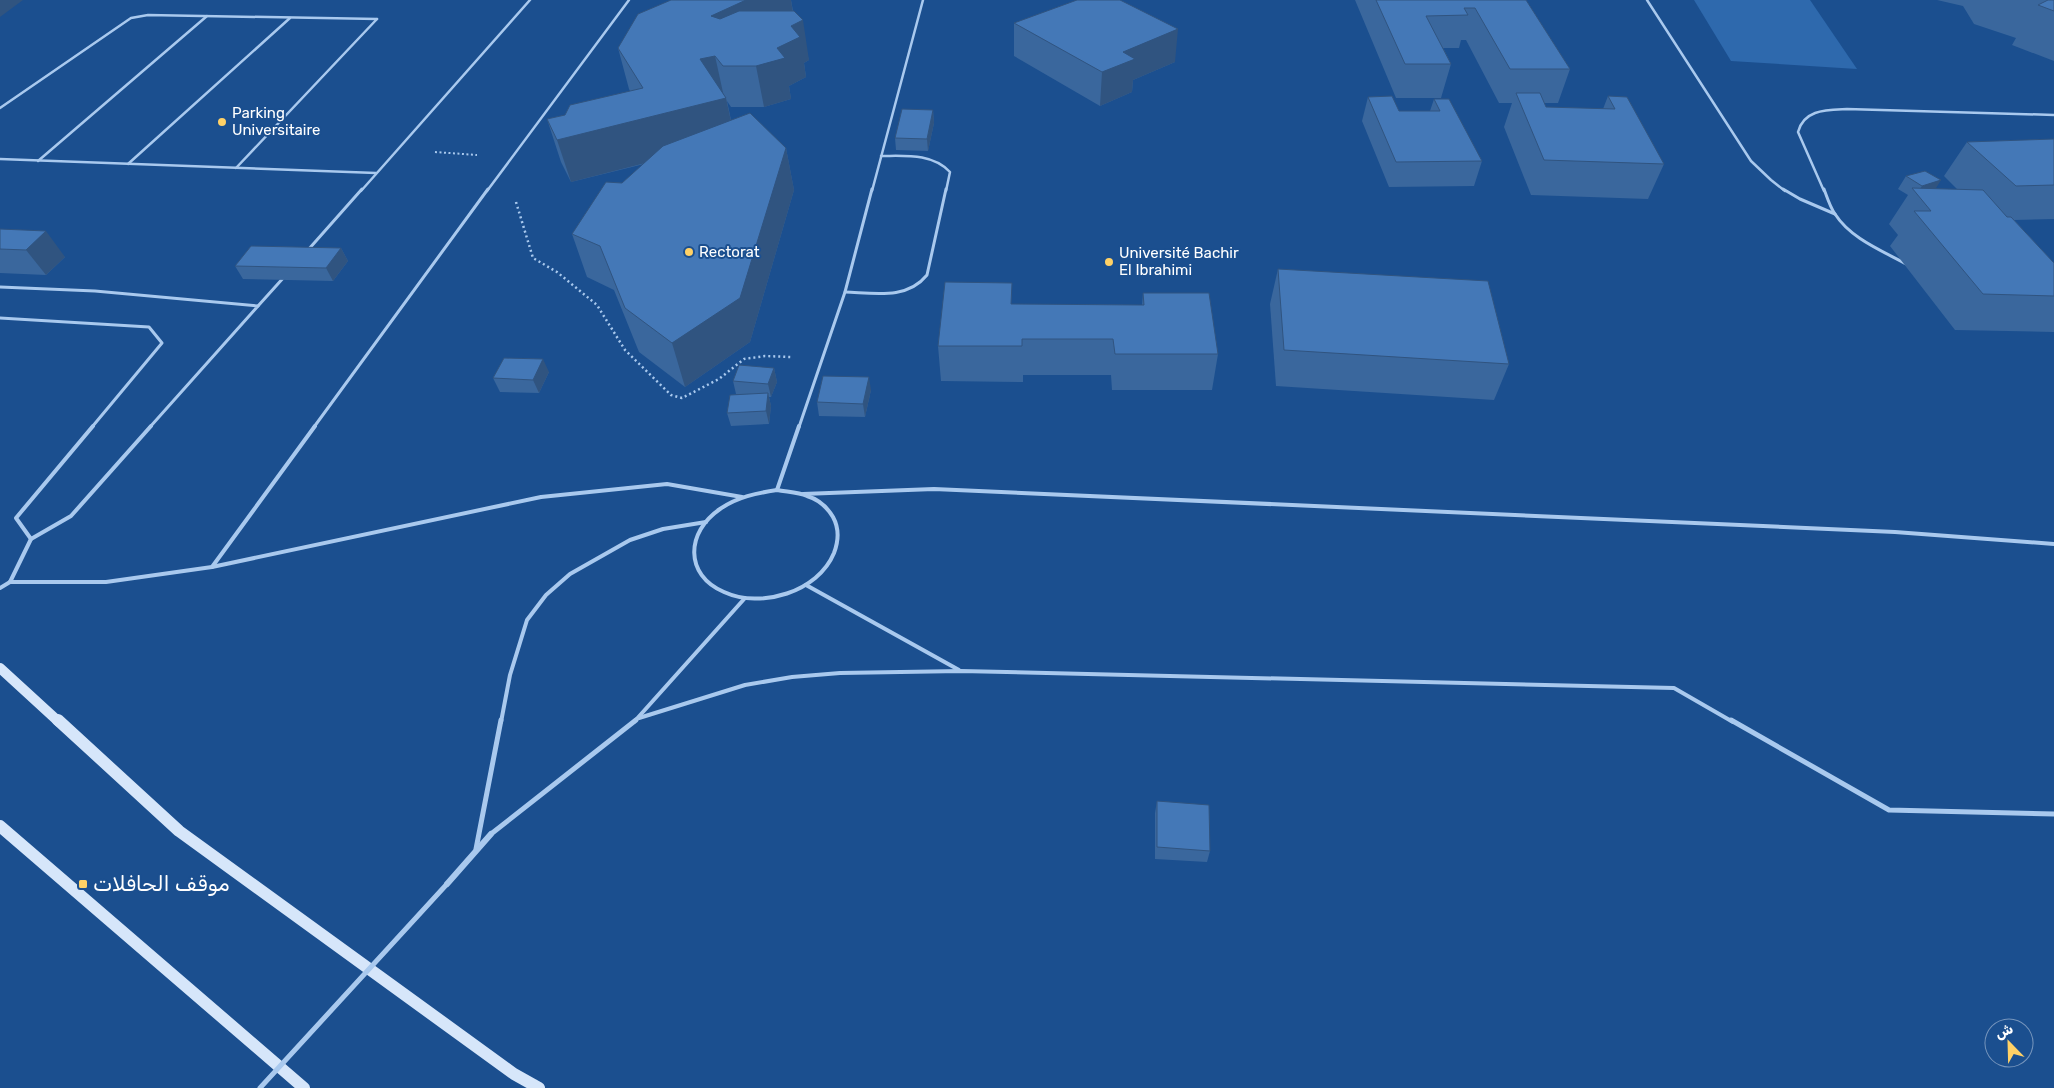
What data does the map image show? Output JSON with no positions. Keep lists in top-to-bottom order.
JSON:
{
  "places": {
    "other": ["Parking Universitaire", "Rectorat", "Université Bachir El Ibrahimi"],
    "transit": ["موقف الحافلات"]
  },
  "north": "top left"
}
